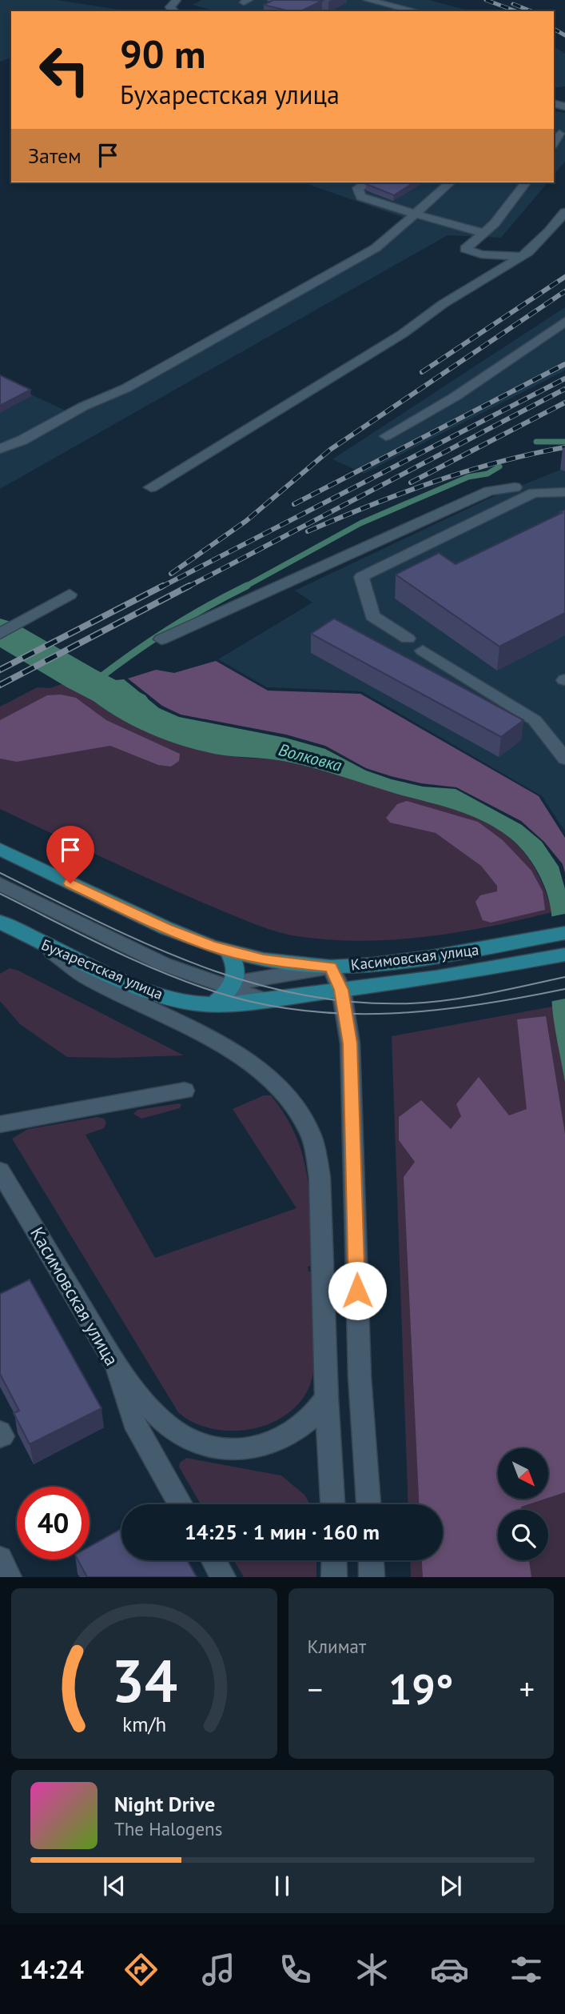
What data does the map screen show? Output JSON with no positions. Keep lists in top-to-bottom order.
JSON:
{
  "streets": {
    "main road": ["Касимовская улица", "Бухарестская улица"]
  },
  "crossings": [
    ["Касимовская улица", "Бухарестская улица"]
  ],
  "water": ["Волковка"],
  "north": "bottom right",
  "page": {
    "turn": ["90 m", "Бухарестская улица"],
    "then": "Затем",
    "limit": "40",
    "trip": "14:25 · 1 мин · 160 m",
    "tile": "Климат",
    "heat": ["−", "19°", "+"],
    "song": ["Night Drive", "The Halogens"],
    "tabs": "14:24",
    "gauge": ["34", "km/h"]
  }
}
